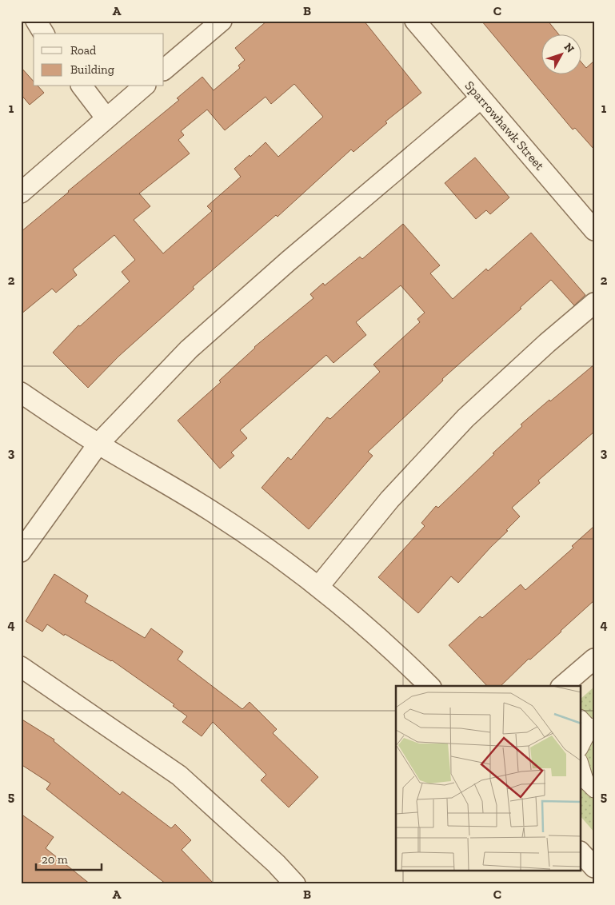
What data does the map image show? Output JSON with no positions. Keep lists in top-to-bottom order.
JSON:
{
  "streets": {
    "street": ["Sparrowhawk Street"]
  },
  "legend": ["Road", "Building"],
  "scale_bar": "20 m",
  "north": "top right",
  "grid": {
    "columns": ["A", "B", "C"],
    "rows": [
      "1",
      "2",
      "3",
      "4",
      "5"
    ]
  }
}
